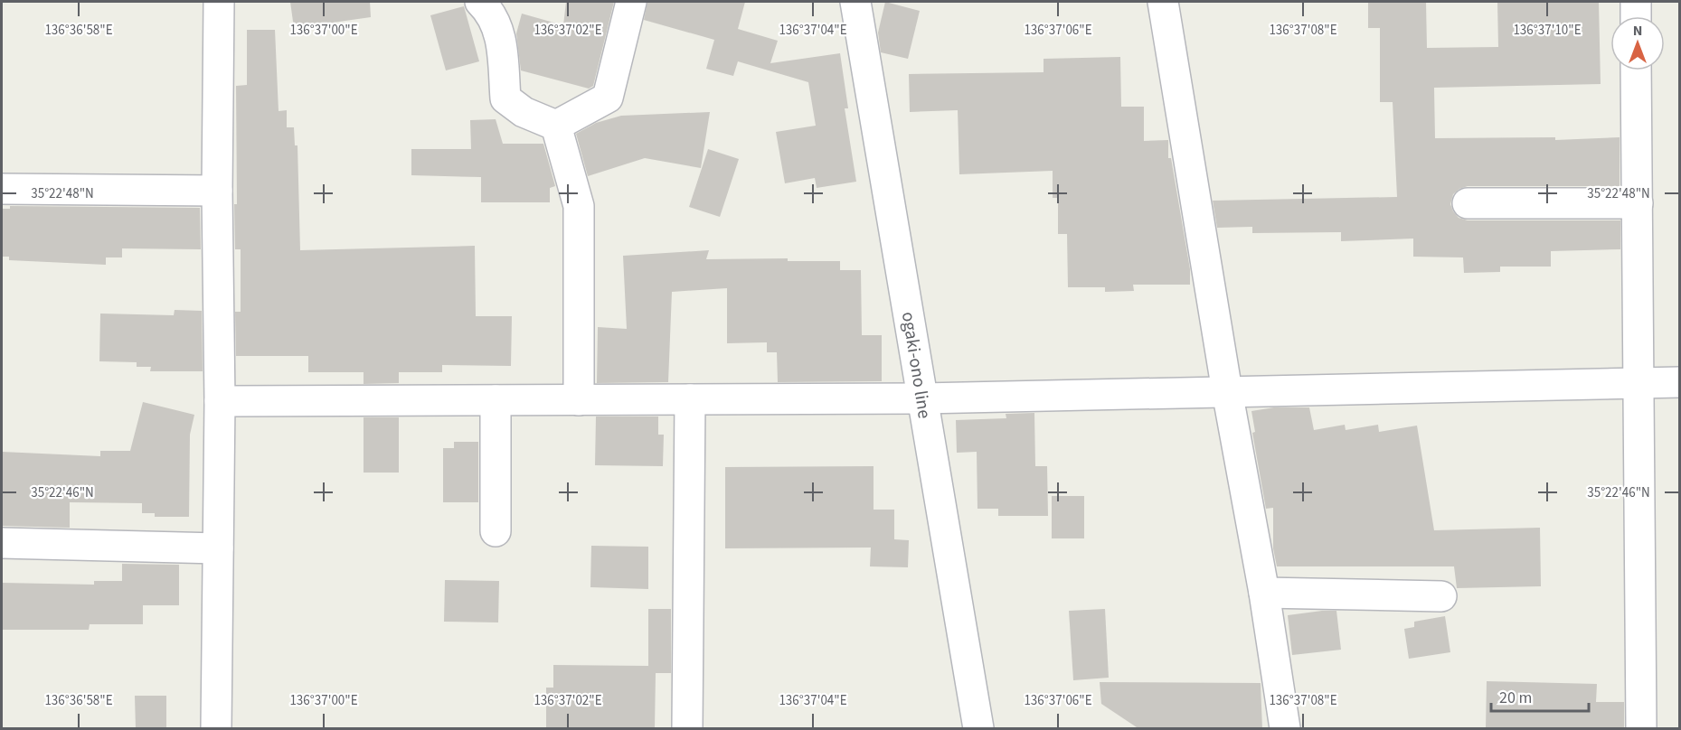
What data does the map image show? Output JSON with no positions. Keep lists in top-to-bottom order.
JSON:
{
  "streets": {
    "street": ["ogaki-ono line"]
  },
  "scale_bar": "20 m",
  "north": "top",
  "coordinates": [
    "136°36'58\"E",
    "136°37'00\"E",
    "136°37'02\"E",
    "136°37'04\"E",
    "136°37'06\"E",
    "136°37'08\"E",
    "136°37'10\"E",
    "35°22'48\"N",
    "35°22'46\"N"
  ]
}
